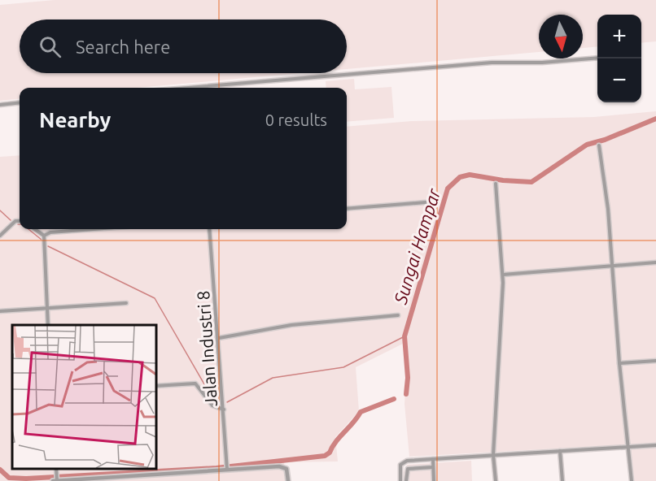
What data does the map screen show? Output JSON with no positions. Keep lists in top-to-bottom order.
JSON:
{
  "streets": {
    "street": ["Jalan Industri 8"]
  },
  "water": ["Sungai Hampar"],
  "north": "bottom",
  "page": {
    "map_buttons": ["+", "−"],
    "search": "Search here",
    "heading": ["Nearby", "0 results"]
  }
}
